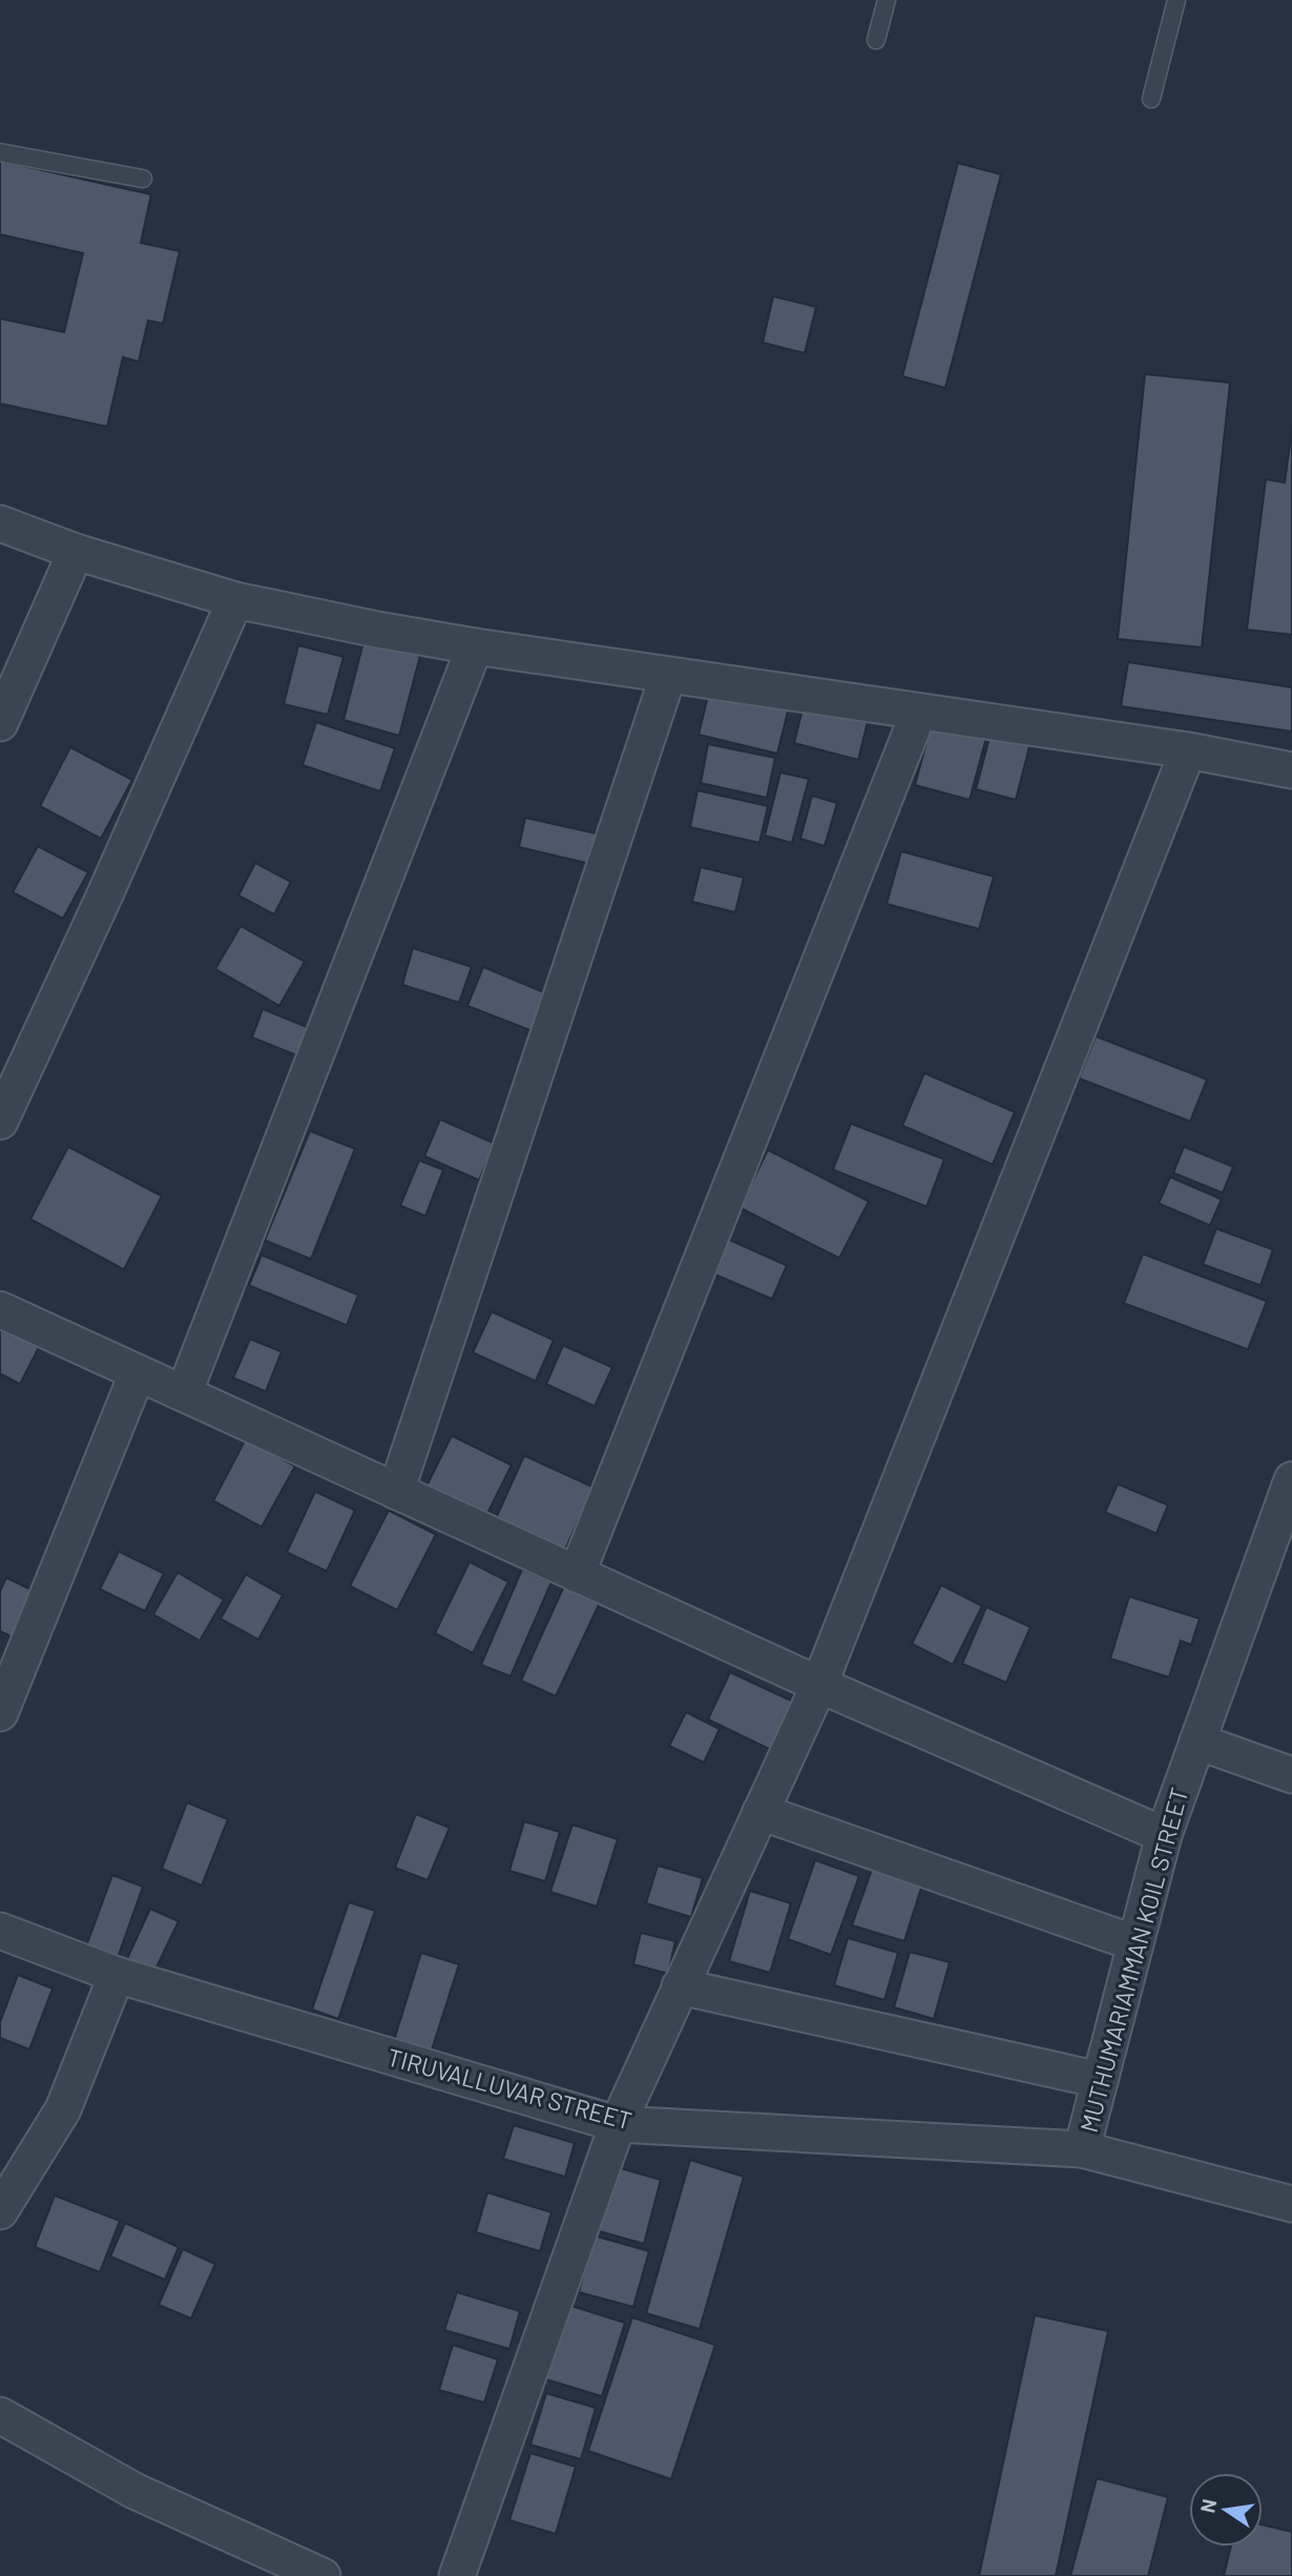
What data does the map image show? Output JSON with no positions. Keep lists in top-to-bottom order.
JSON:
{
  "streets": {
    "street": ["MUTHUMARIAMMAN KOIL STREET", "TIRUVALLUVAR STREET"]
  },
  "crossings": [
    ["MUTHUMARIAMMAN KOIL STREET", "TIRUVALLUVAR STREET"]
  ],
  "north": "left"
}
